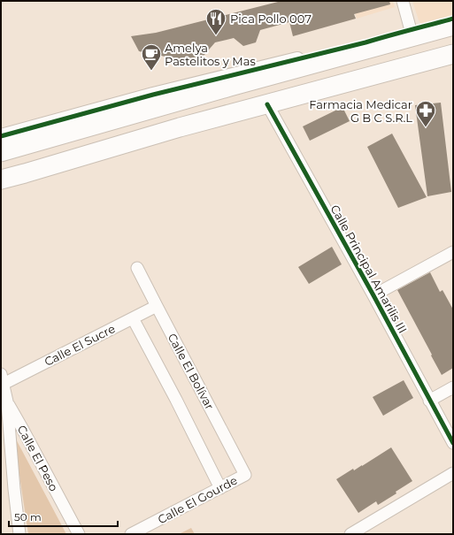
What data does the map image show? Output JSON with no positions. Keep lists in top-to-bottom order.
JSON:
{
  "streets": {
    "street": [
      "Calle Principal Amarilis III",
      "Calle El Sucre",
      "Calle El Bolívar",
      "Calle El Peso",
      "Calle El Gourde"
    ]
  },
  "crossings": [
    ["Calle El Sucre", "Calle El Bolívar"],
    ["Calle El Bolívar", "Calle El Gourde"]
  ],
  "places": {
    "restaurant": ["Pica Pollo 007"],
    "cafe": ["Amelya Pastelitos y Mas"],
    "pharmacy": ["Farmacia Medicar G B C S.R.L"]
  },
  "scale_bar": "50 m"
}
